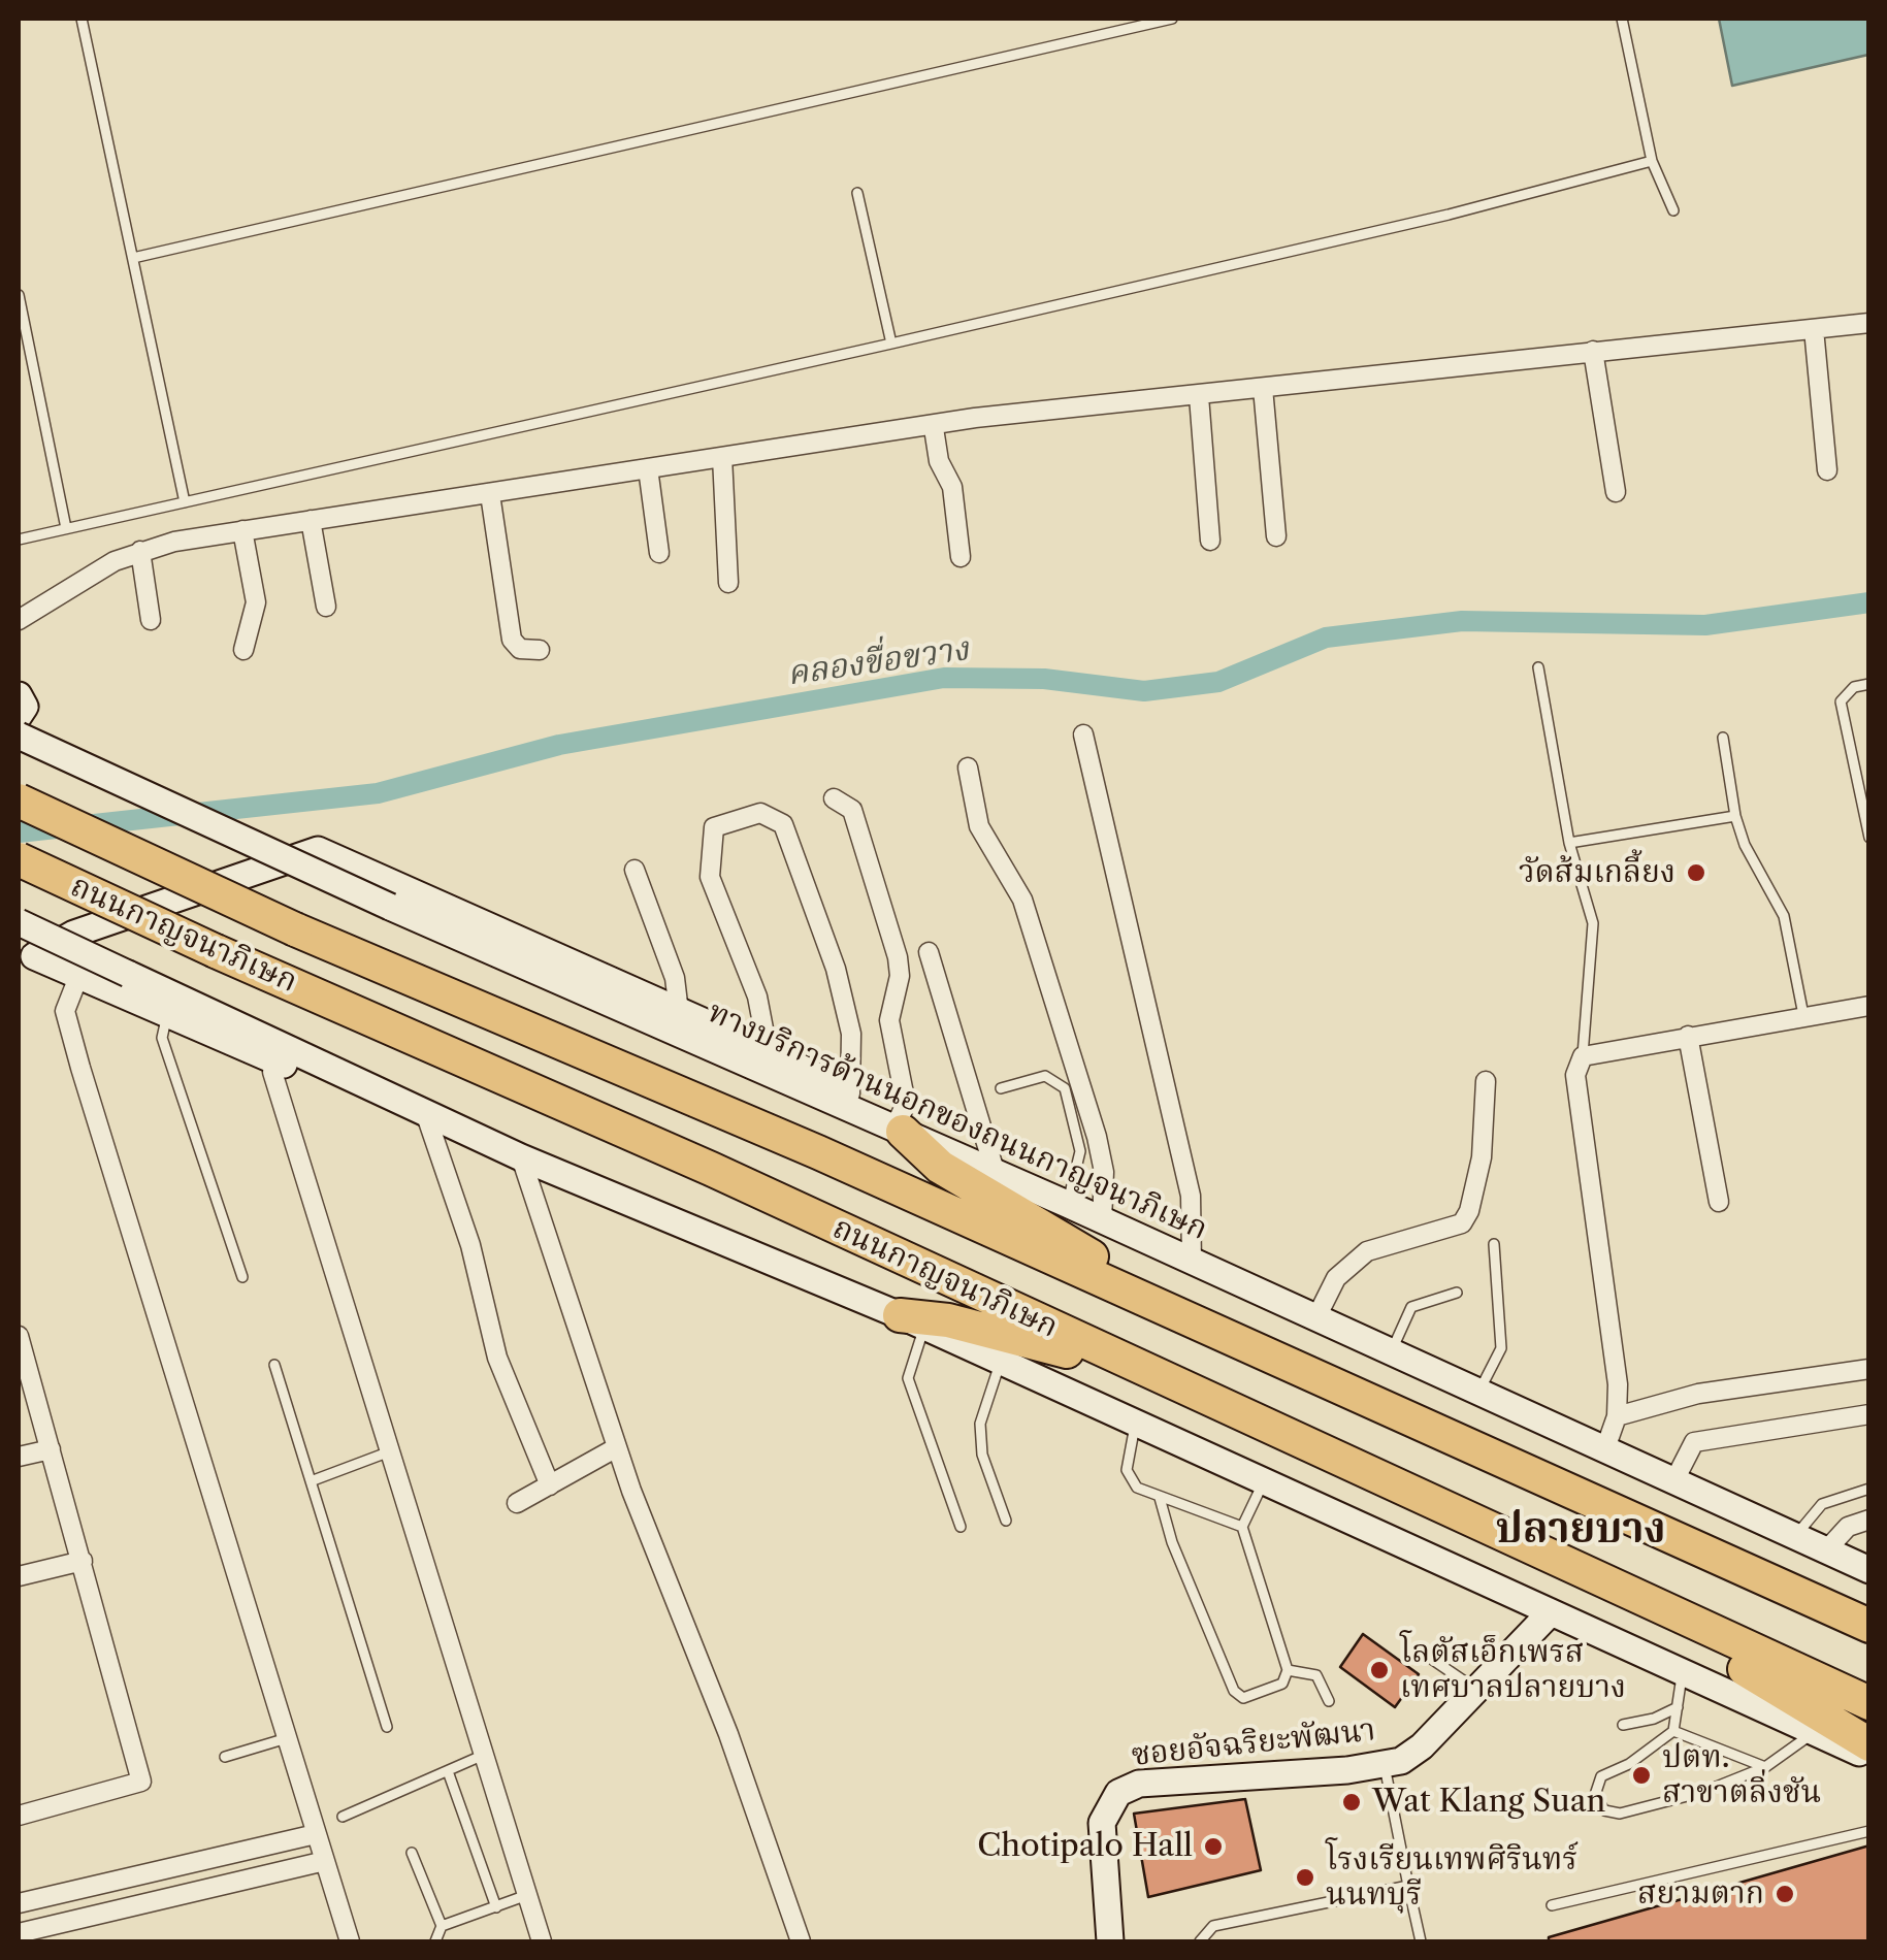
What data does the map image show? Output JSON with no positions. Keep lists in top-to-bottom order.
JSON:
{
  "streets": {
    "highway": ["ถนนกาญจนาภิเษก"],
    "main road": ["ทางบริการด้านนอกของถนนกาญจนาภิเษก", "ซอยอัจฉริยะพัฒนา"]
  },
  "districts": ["ปลายบาง"],
  "water": ["คลองขื่อขวาง"],
  "places": [
    "วัดส้มเกลี้ยง",
    "โลตัสเอ็กเพรส เทศบาลปลายบาง",
    "ปตท. สาขาตลิ่งชัน",
    "Wat Klang Suan",
    "Chotipalo Hall",
    "โรงเรียนเทพศิรินทร์ นนทบุรี",
    "สยามตาก"
  ]
}
